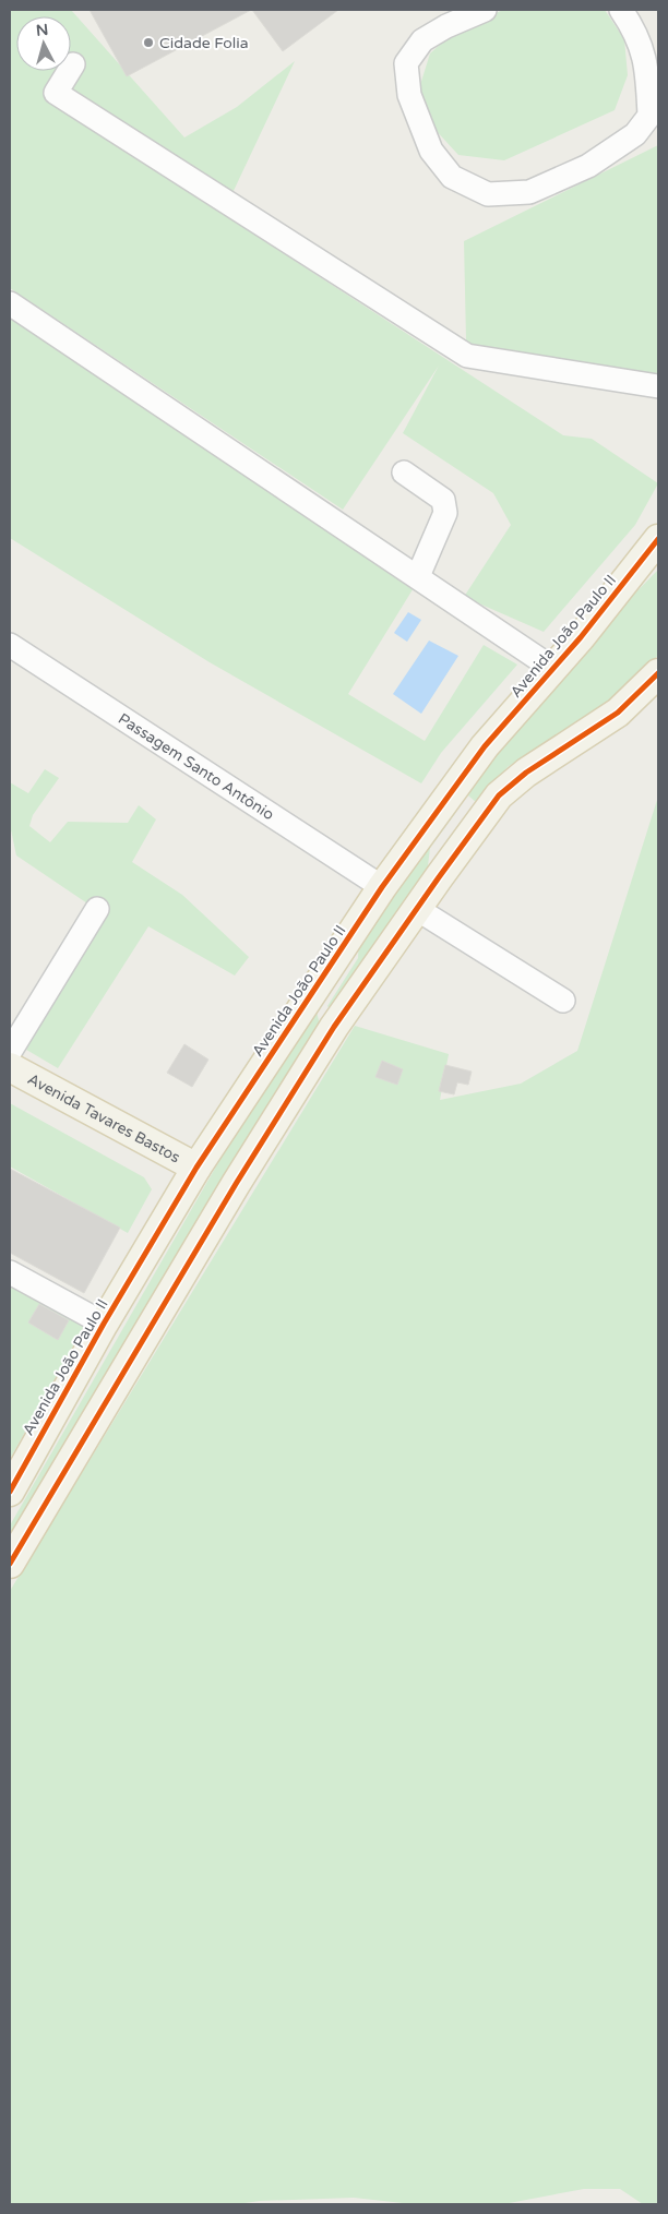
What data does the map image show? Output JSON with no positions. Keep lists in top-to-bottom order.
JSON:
{
  "streets": {
    "main road": ["Avenida João Paulo II", "Avenida Tavares Bastos"],
    "street": ["Passagem Santo Antônio"]
  },
  "crossings": [
    ["Avenida João Paulo II", "Passagem Santo Antônio"],
    ["Avenida João Paulo II", "Avenida Tavares Bastos"]
  ],
  "places": ["Cidade Folia"],
  "north": "top"
}
